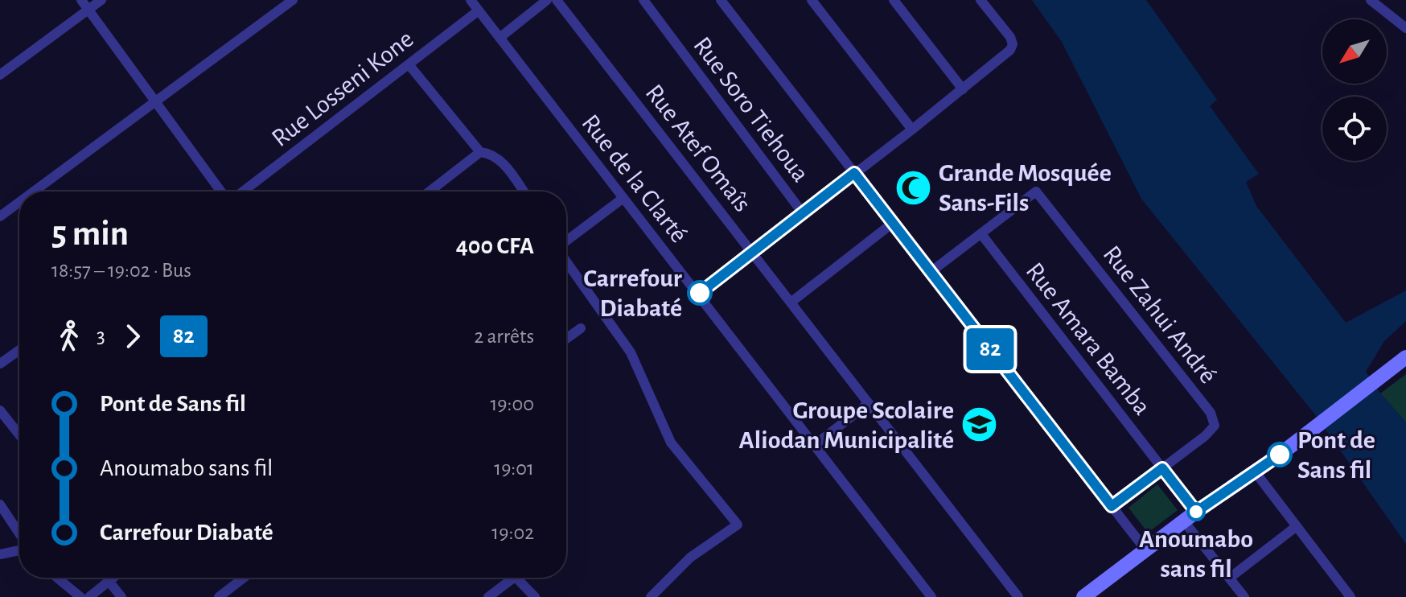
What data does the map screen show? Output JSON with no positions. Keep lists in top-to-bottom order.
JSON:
{
  "streets": {
    "street": [
      "Rue Losseni Kone",
      "Rue Soro Tiehoua",
      "Rue Atef Omaîs",
      "Rue de la Clarté",
      "Rue Zahui André",
      "Rue Amara Bamba"
    ]
  },
  "crossings": [
    ["Rue Losseni Kone", "Rue de la Clarté"],
    ["Rue Zahui André", "Rue Amara Bamba"]
  ],
  "places": {
    "mosque": ["Grande Mosquée Sans-Fils"],
    "other": ["Carrefour Diabaté", "Pont de Sans fil", "Anoumabo sans fil"],
    "school or university": ["Groupe Scolaire Aliodan Municipalité"]
  },
  "lines": ["bus line 82"],
  "north": "bottom left",
  "page": {
    "on_map": "82",
    "heading": ["5 min", "18:57 – 19:02 · Bus", "400 CFA"],
    "legs": ["3", "82", "2 arrêts"],
    "list": [
      {
        "name": "Pont de Sans fil",
        "value": "19:00"
      },
      {
        "name": "Anoumabo sans fil",
        "value": "19:01"
      },
      {
        "name": "Carrefour Diabaté",
        "value": "19:02"
      }
    ]
  }
}
